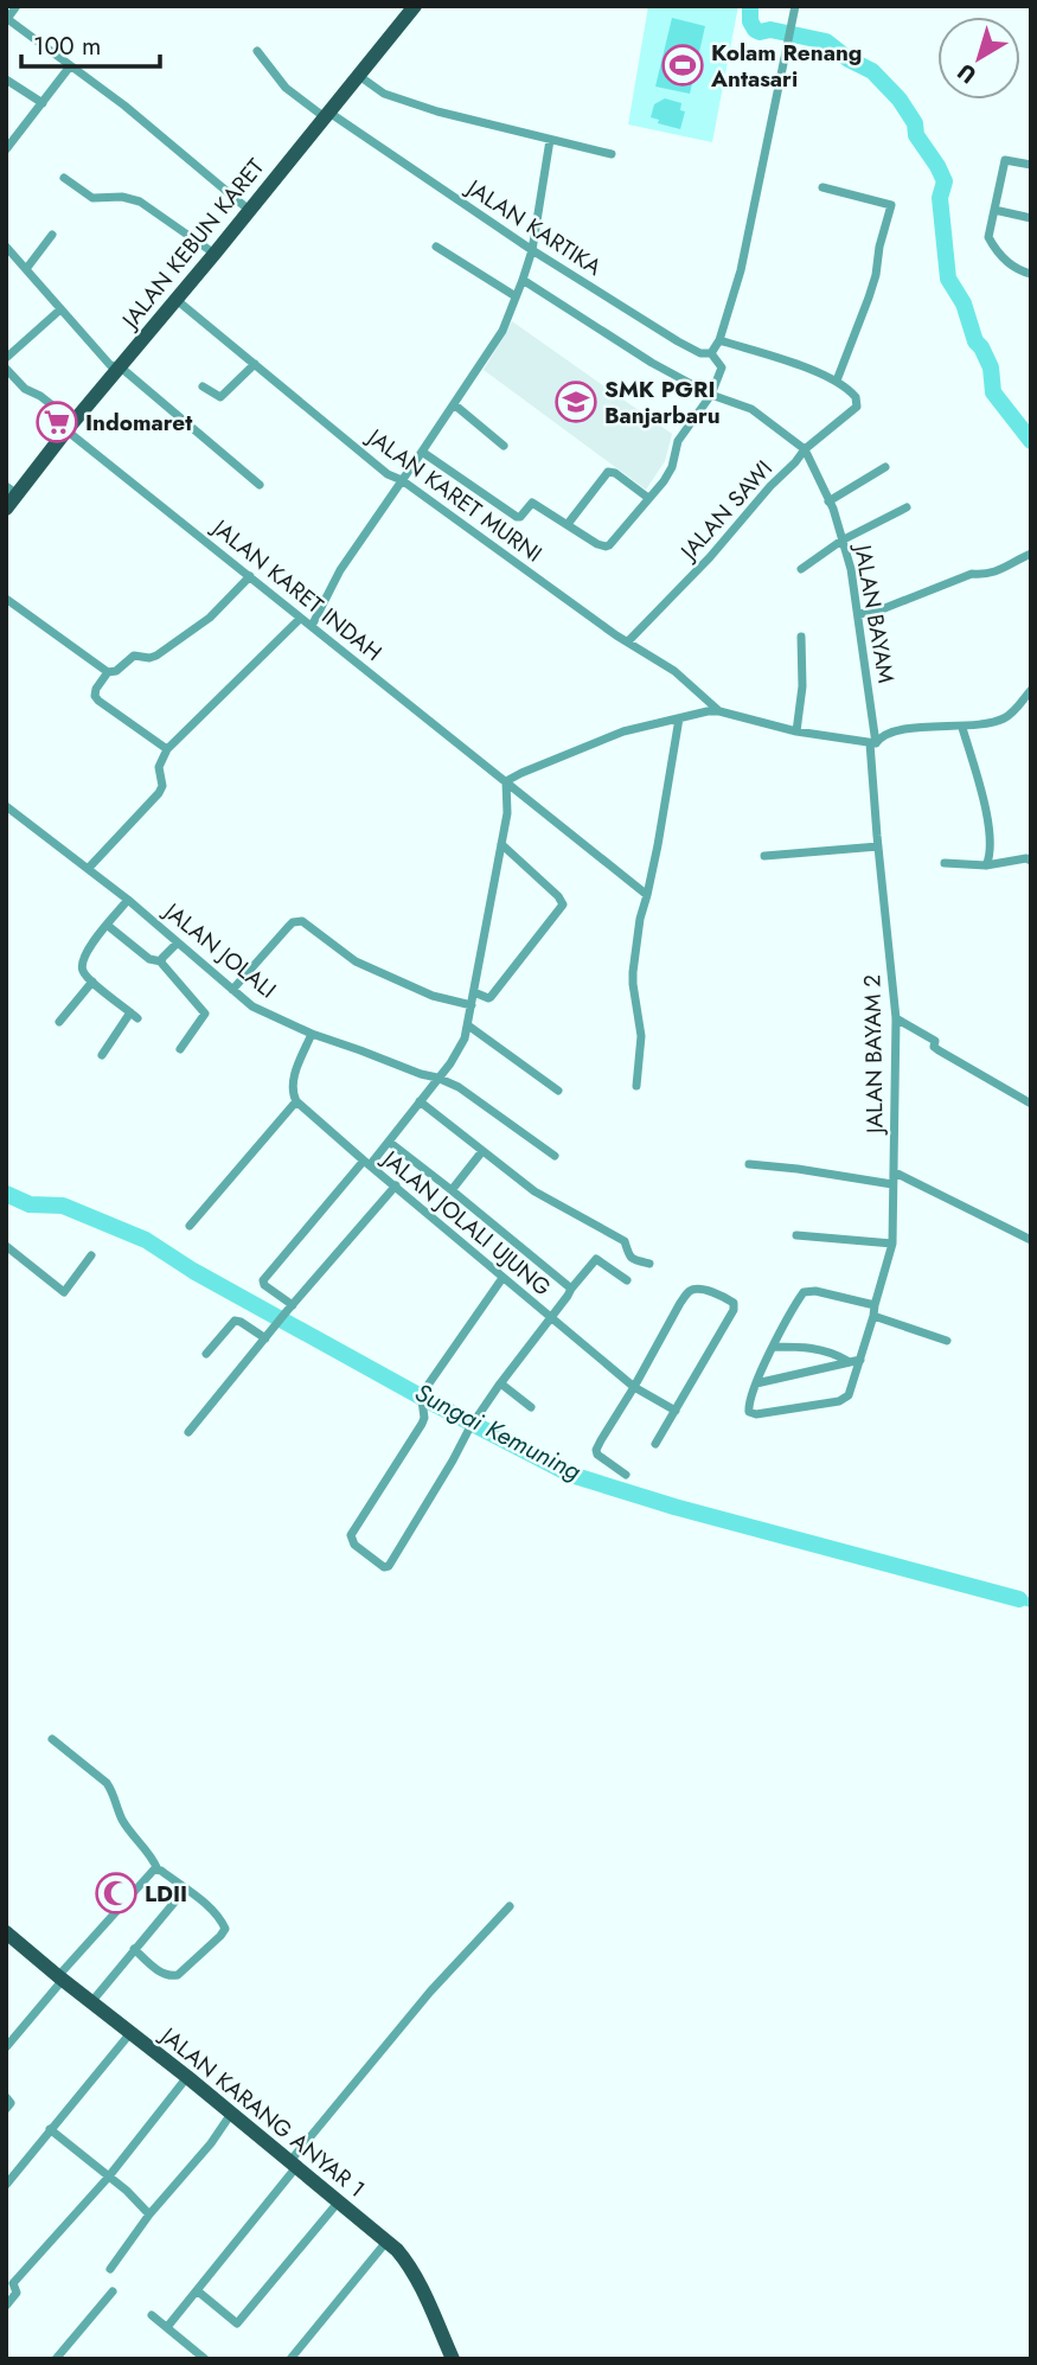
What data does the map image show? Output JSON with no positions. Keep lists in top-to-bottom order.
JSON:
{
  "streets": {
    "main road": ["JALAN KEBUN KARET", "JALAN KARANG ANYAR 1"],
    "street": [
      "JALAN KARTIKA",
      "JALAN KARET MURNI",
      "JALAN SAWI",
      "JALAN KARET INDAH",
      "JALAN BAYAM",
      "JALAN JOLALI",
      "JALAN BAYAM 2",
      "JALAN JOLALI UJUNG"
    ]
  },
  "crossings": [
    ["JALAN KARTIKA", "JALAN KEBUN KARET"],
    ["JALAN KEBUN KARET", "JALAN KARET MURNI"],
    ["JALAN KEBUN KARET", "JALAN KARET INDAH"],
    ["JALAN KARET MURNI", "JALAN SAWI"],
    ["JALAN SAWI", "JALAN BAYAM"],
    ["JALAN BAYAM", "JALAN BAYAM 2"]
  ],
  "water": ["Sungai Kemuning"],
  "places": {
    "sports": ["Kolam Renang Antasari"],
    "school or university": ["SMK PGRI Banjarbaru"],
    "supermarket": ["Indomaret"],
    "mosque": ["LDII"]
  },
  "scale_bar": "100 m",
  "north": "bottom left"
}
